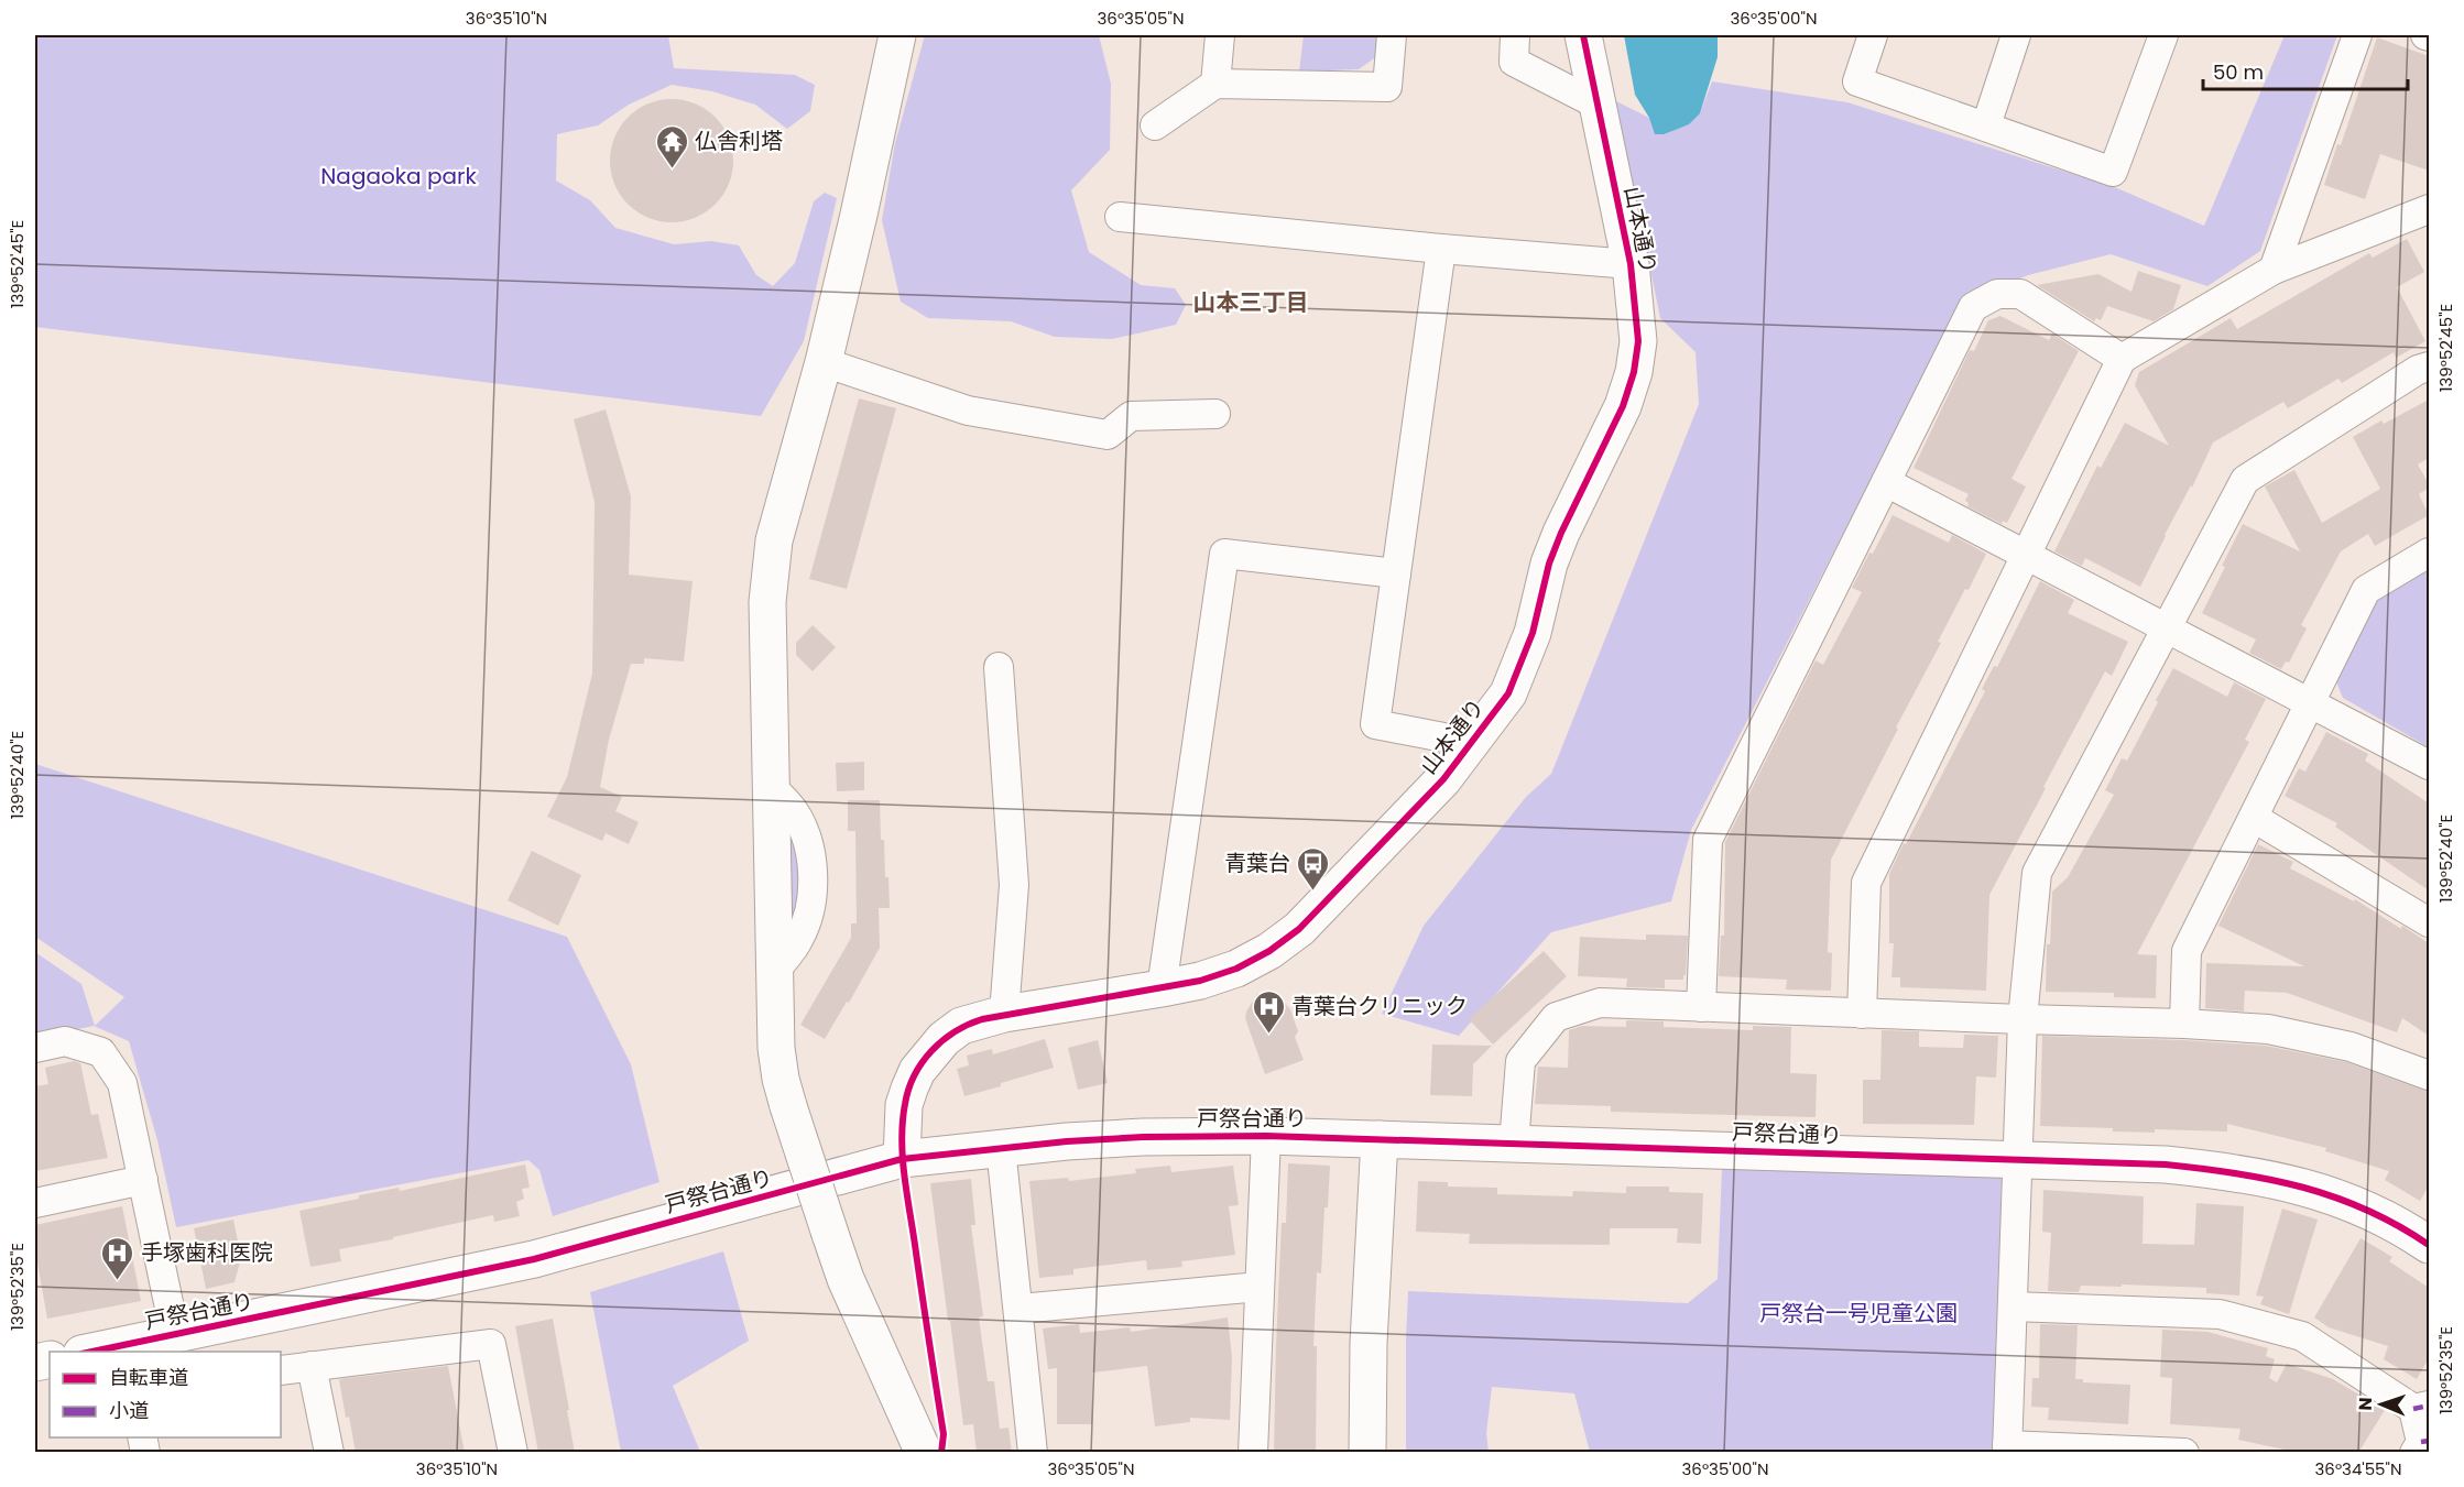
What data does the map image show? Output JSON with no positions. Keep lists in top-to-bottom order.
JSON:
{
  "streets": {
    "street": ["山本通り", "戸祭台通り"]
  },
  "crossings": [
    ["山本通り", "戸祭台通り"]
  ],
  "districts": ["山本三丁目"],
  "parks": ["Nagaoka park", "戸祭台一号児童公園"],
  "places": {
    "temple": ["仏舎利塔"],
    "bus stop": ["青葉台"],
    "hospital": ["青葉台クリニック", "手塚歯科医院"]
  },
  "legend": ["自転車道", "小道"],
  "scale_bar": "50 m",
  "north": "left",
  "coordinates": [
    "36°35'10\"N",
    "36°35'05\"N",
    "36°35'00\"N",
    "139°52'45\"E",
    "139°52'40\"E",
    "139°52'35\"E",
    "36°34'55\"N"
  ]
}
